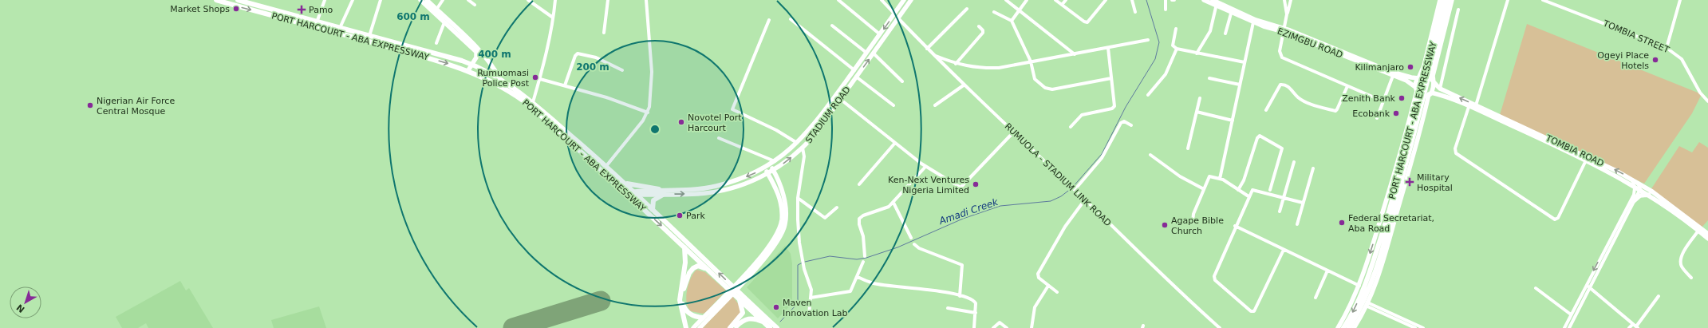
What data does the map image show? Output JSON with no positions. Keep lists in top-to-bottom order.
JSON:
{
  "streets": {
    "highway": ["PORT HARCOURT - ABA EXPRESSWAY"],
    "main road": ["EZIMGBU ROAD", "STADIUM ROAD", "TOMBIA ROAD"],
    "street": ["TOMBIA STREET", "RUMUOLA - STADIUM LINK ROAD"]
  },
  "crossings": [
    ["PORT HARCOURT - ABA EXPRESSWAY", "STADIUM ROAD"],
    ["EZIMGBU ROAD", "TOMBIA ROAD"],
    ["STADIUM ROAD", "RUMUOLA - STADIUM LINK ROAD"]
  ],
  "water": ["Amadi Creek"],
  "places": {
    "other": [
      "Market Shops",
      "Ogeyi Place Hotels",
      "Kilimanjaro",
      "Rumuomasi Police Post",
      "Zenith Bank",
      "Nigerian Air Force Central Mosque",
      "Ecobank",
      "Novotel Port Harcourt",
      "Ken-Next Ventures Nigeria Limited",
      "Park",
      "Federal Secretariat, Aba Road",
      "Agape Bible Church",
      "Maven Innovation Lab"
    ],
    "health": ["Pamo", "Military Hospital"]
  },
  "north": "bottom left",
  "rings": ["600 m", "400 m", "200 m"]
}
